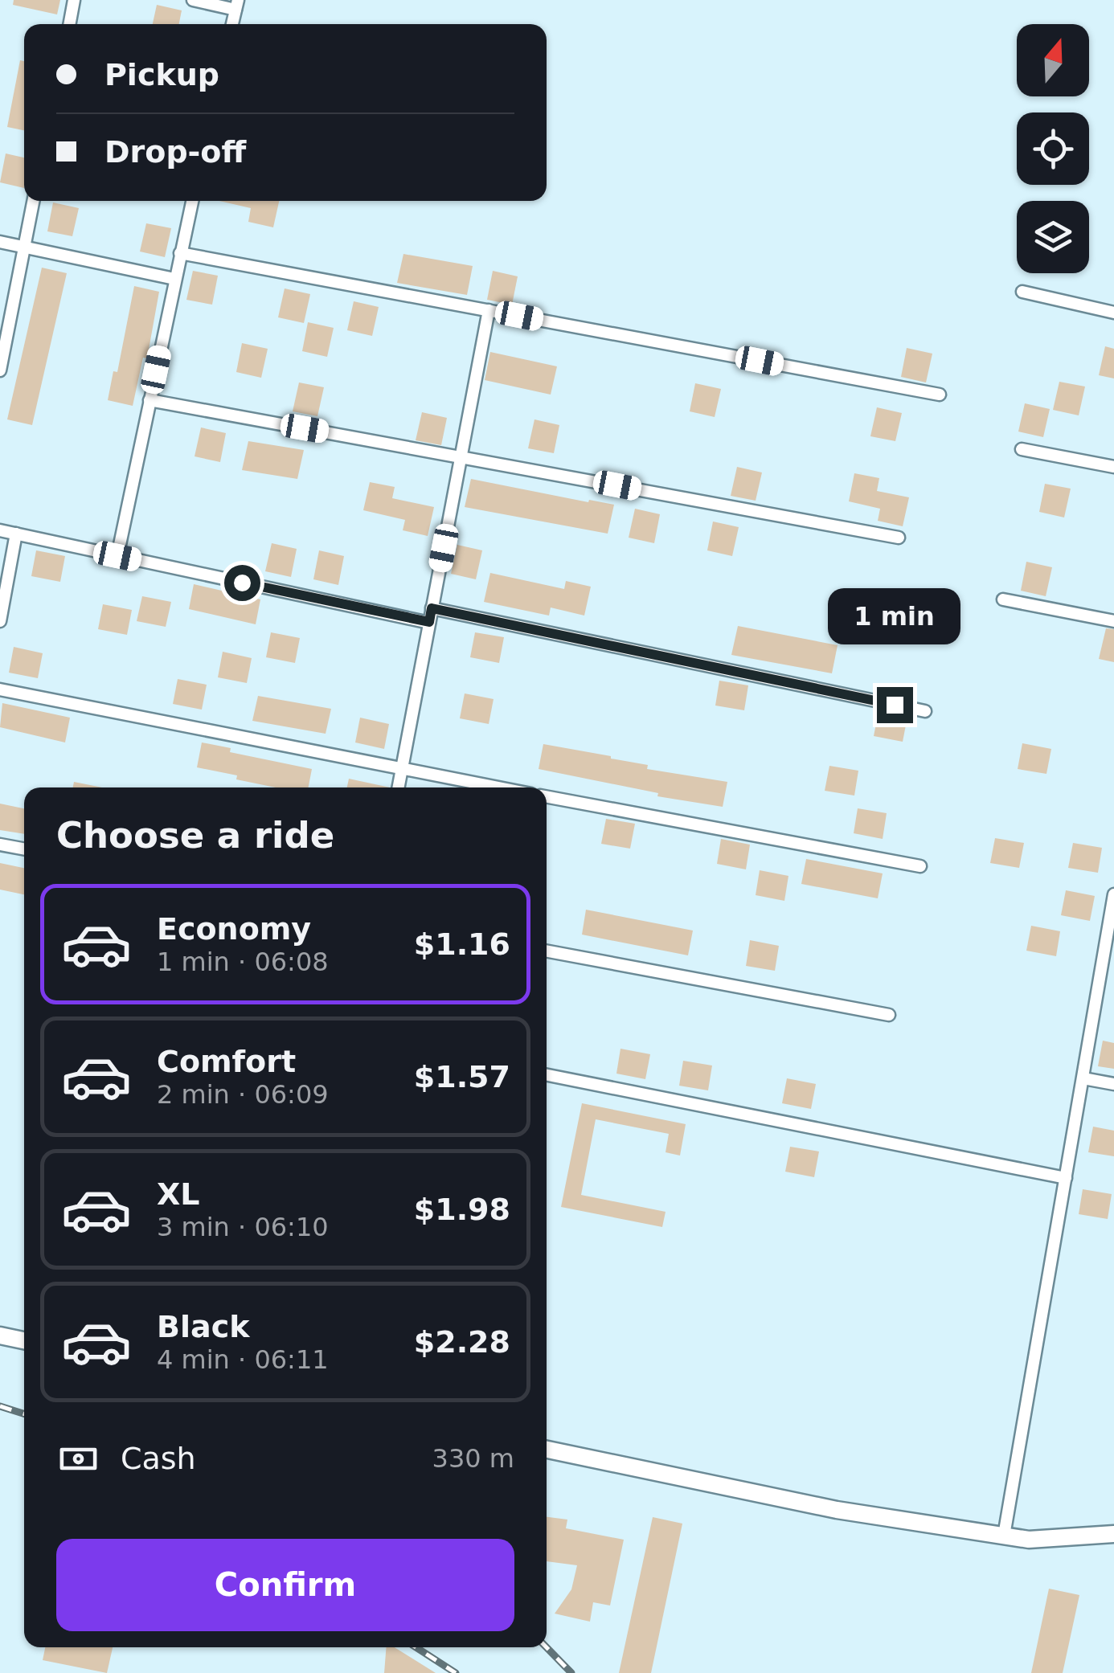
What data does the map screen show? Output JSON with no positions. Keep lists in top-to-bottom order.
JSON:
{
  "north": "top",
  "page": {
    "banner": ["Pickup", "Drop-off"],
    "bubble": "1 min",
    "heading": "Choose a ride",
    "list": [
      {
        "name": "Economy",
        "note": "1 min · 06:08",
        "value": "$1.16"
      },
      {
        "name": "Comfort",
        "note": "2 min · 06:09",
        "value": "$1.57"
      },
      {
        "name": "XL",
        "note": "3 min · 06:10",
        "value": "$1.98"
      },
      {
        "name": "Black",
        "note": "4 min · 06:11",
        "value": "$2.28"
      }
    ],
    "pay": ["Cash", "330 m"],
    "buttons": "Confirm"
  }
}
